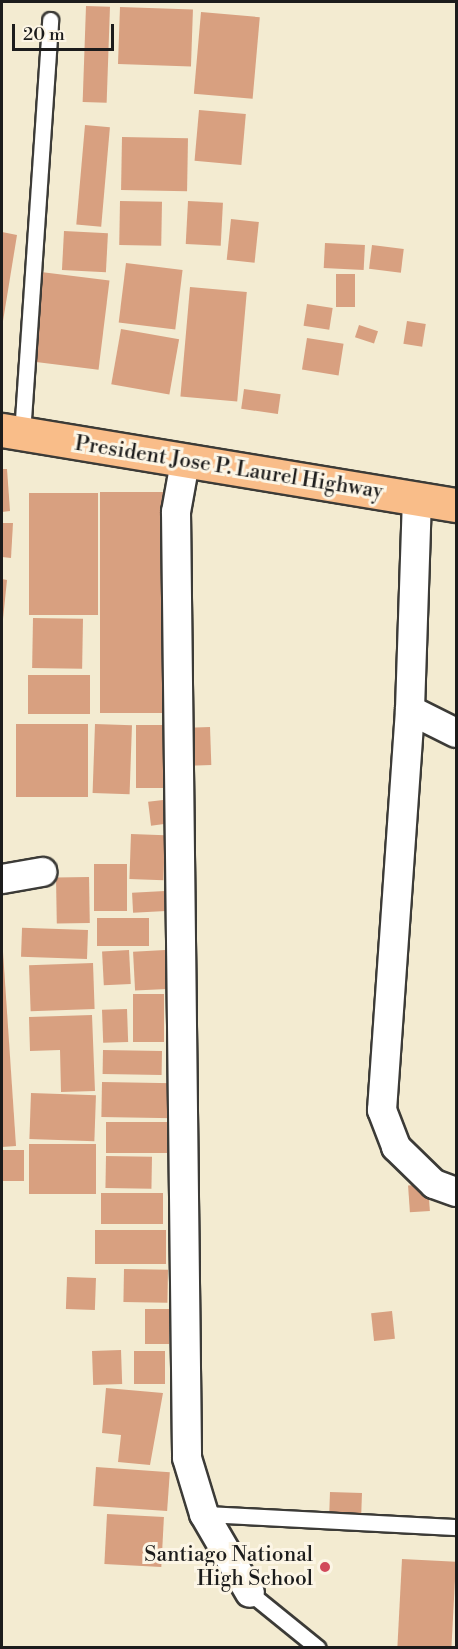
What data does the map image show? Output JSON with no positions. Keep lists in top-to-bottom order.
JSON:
{
  "streets": {
    "highway": ["President Jose P. Laurel Highway"]
  },
  "places": ["Santiago National High School"],
  "scale_bar": "20 m"
}
